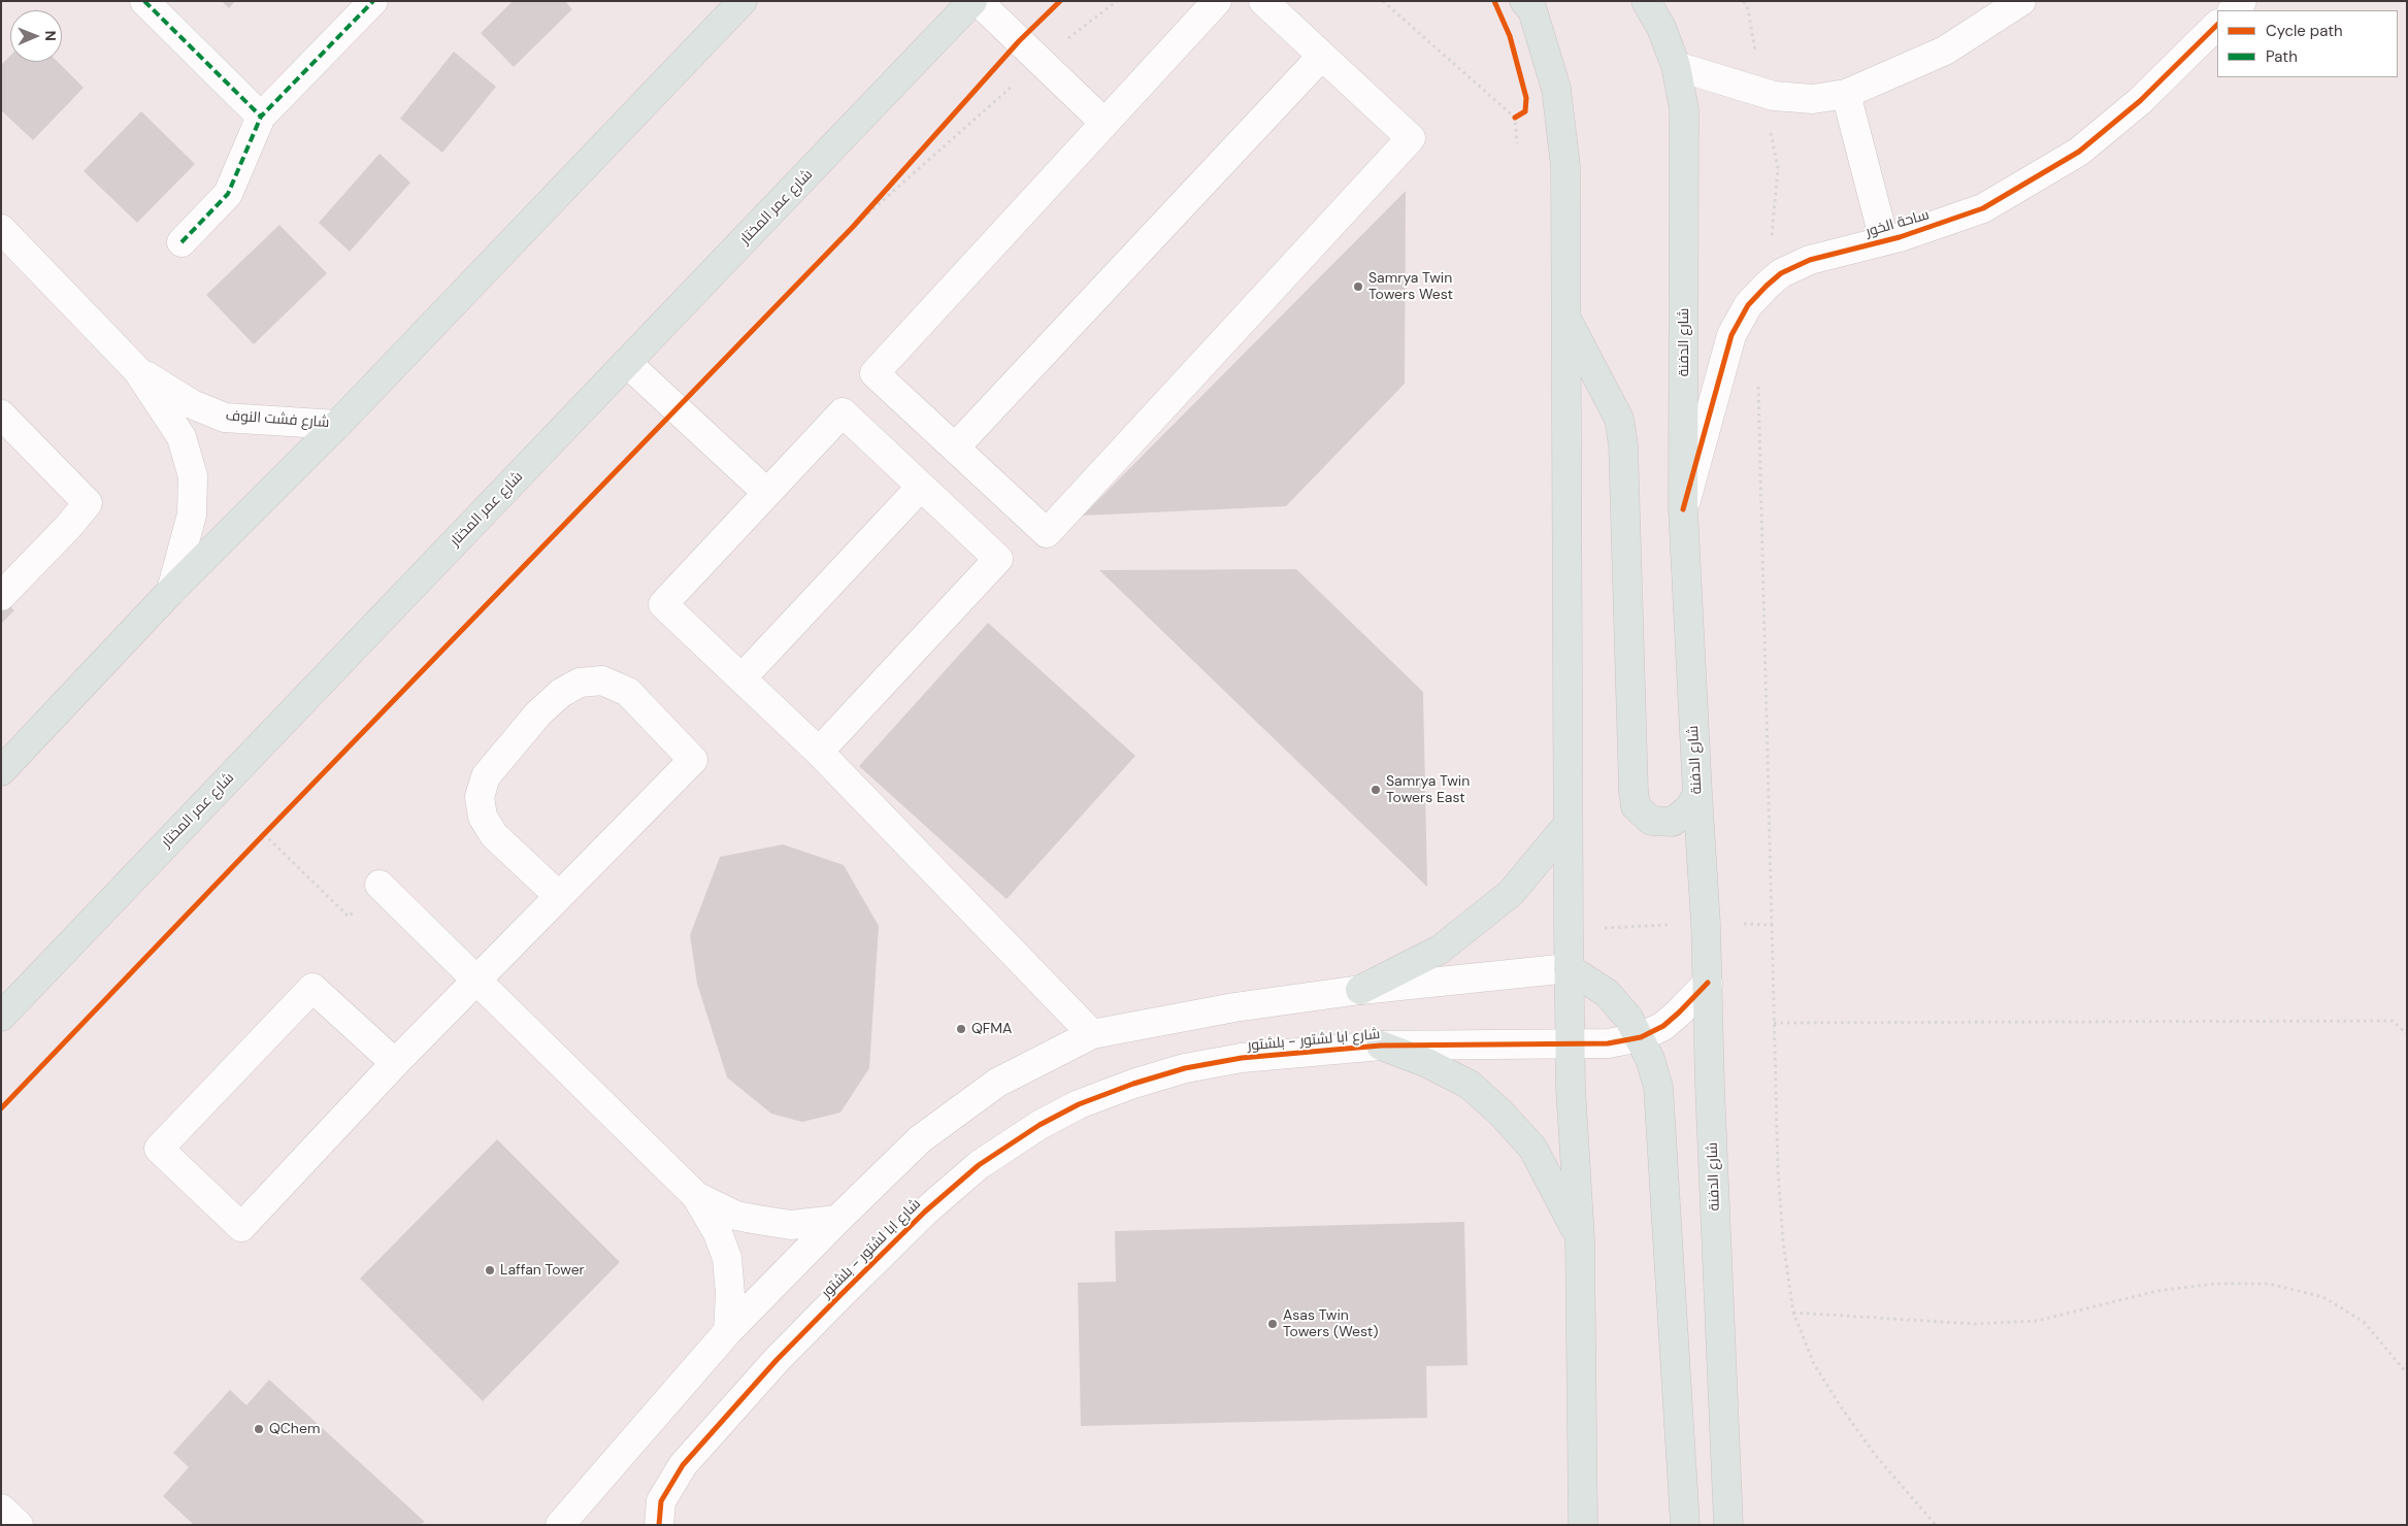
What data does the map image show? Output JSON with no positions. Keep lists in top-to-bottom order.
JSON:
{
  "streets": {
    "main road": ["شارع عمر المختار", "شارع الدفنة"],
    "street": ["ساحة الخور", "شارع فشت النوف", "شارع ابا لشتور - بلشتور"]
  },
  "crossings": [
    ["ساحة الخور", "شارع الدفنة"],
    ["شارع الدفنة", "شارع ابا لشتور - بلشتور"]
  ],
  "places": [
    "Samrya Twin Towers West",
    "Samrya Twin Towers East",
    "QFMA",
    "Laffan Tower",
    "Asas Twin Towers (West)",
    "QChem"
  ],
  "legend": ["Cycle path", "Path"],
  "north": "right"
}
